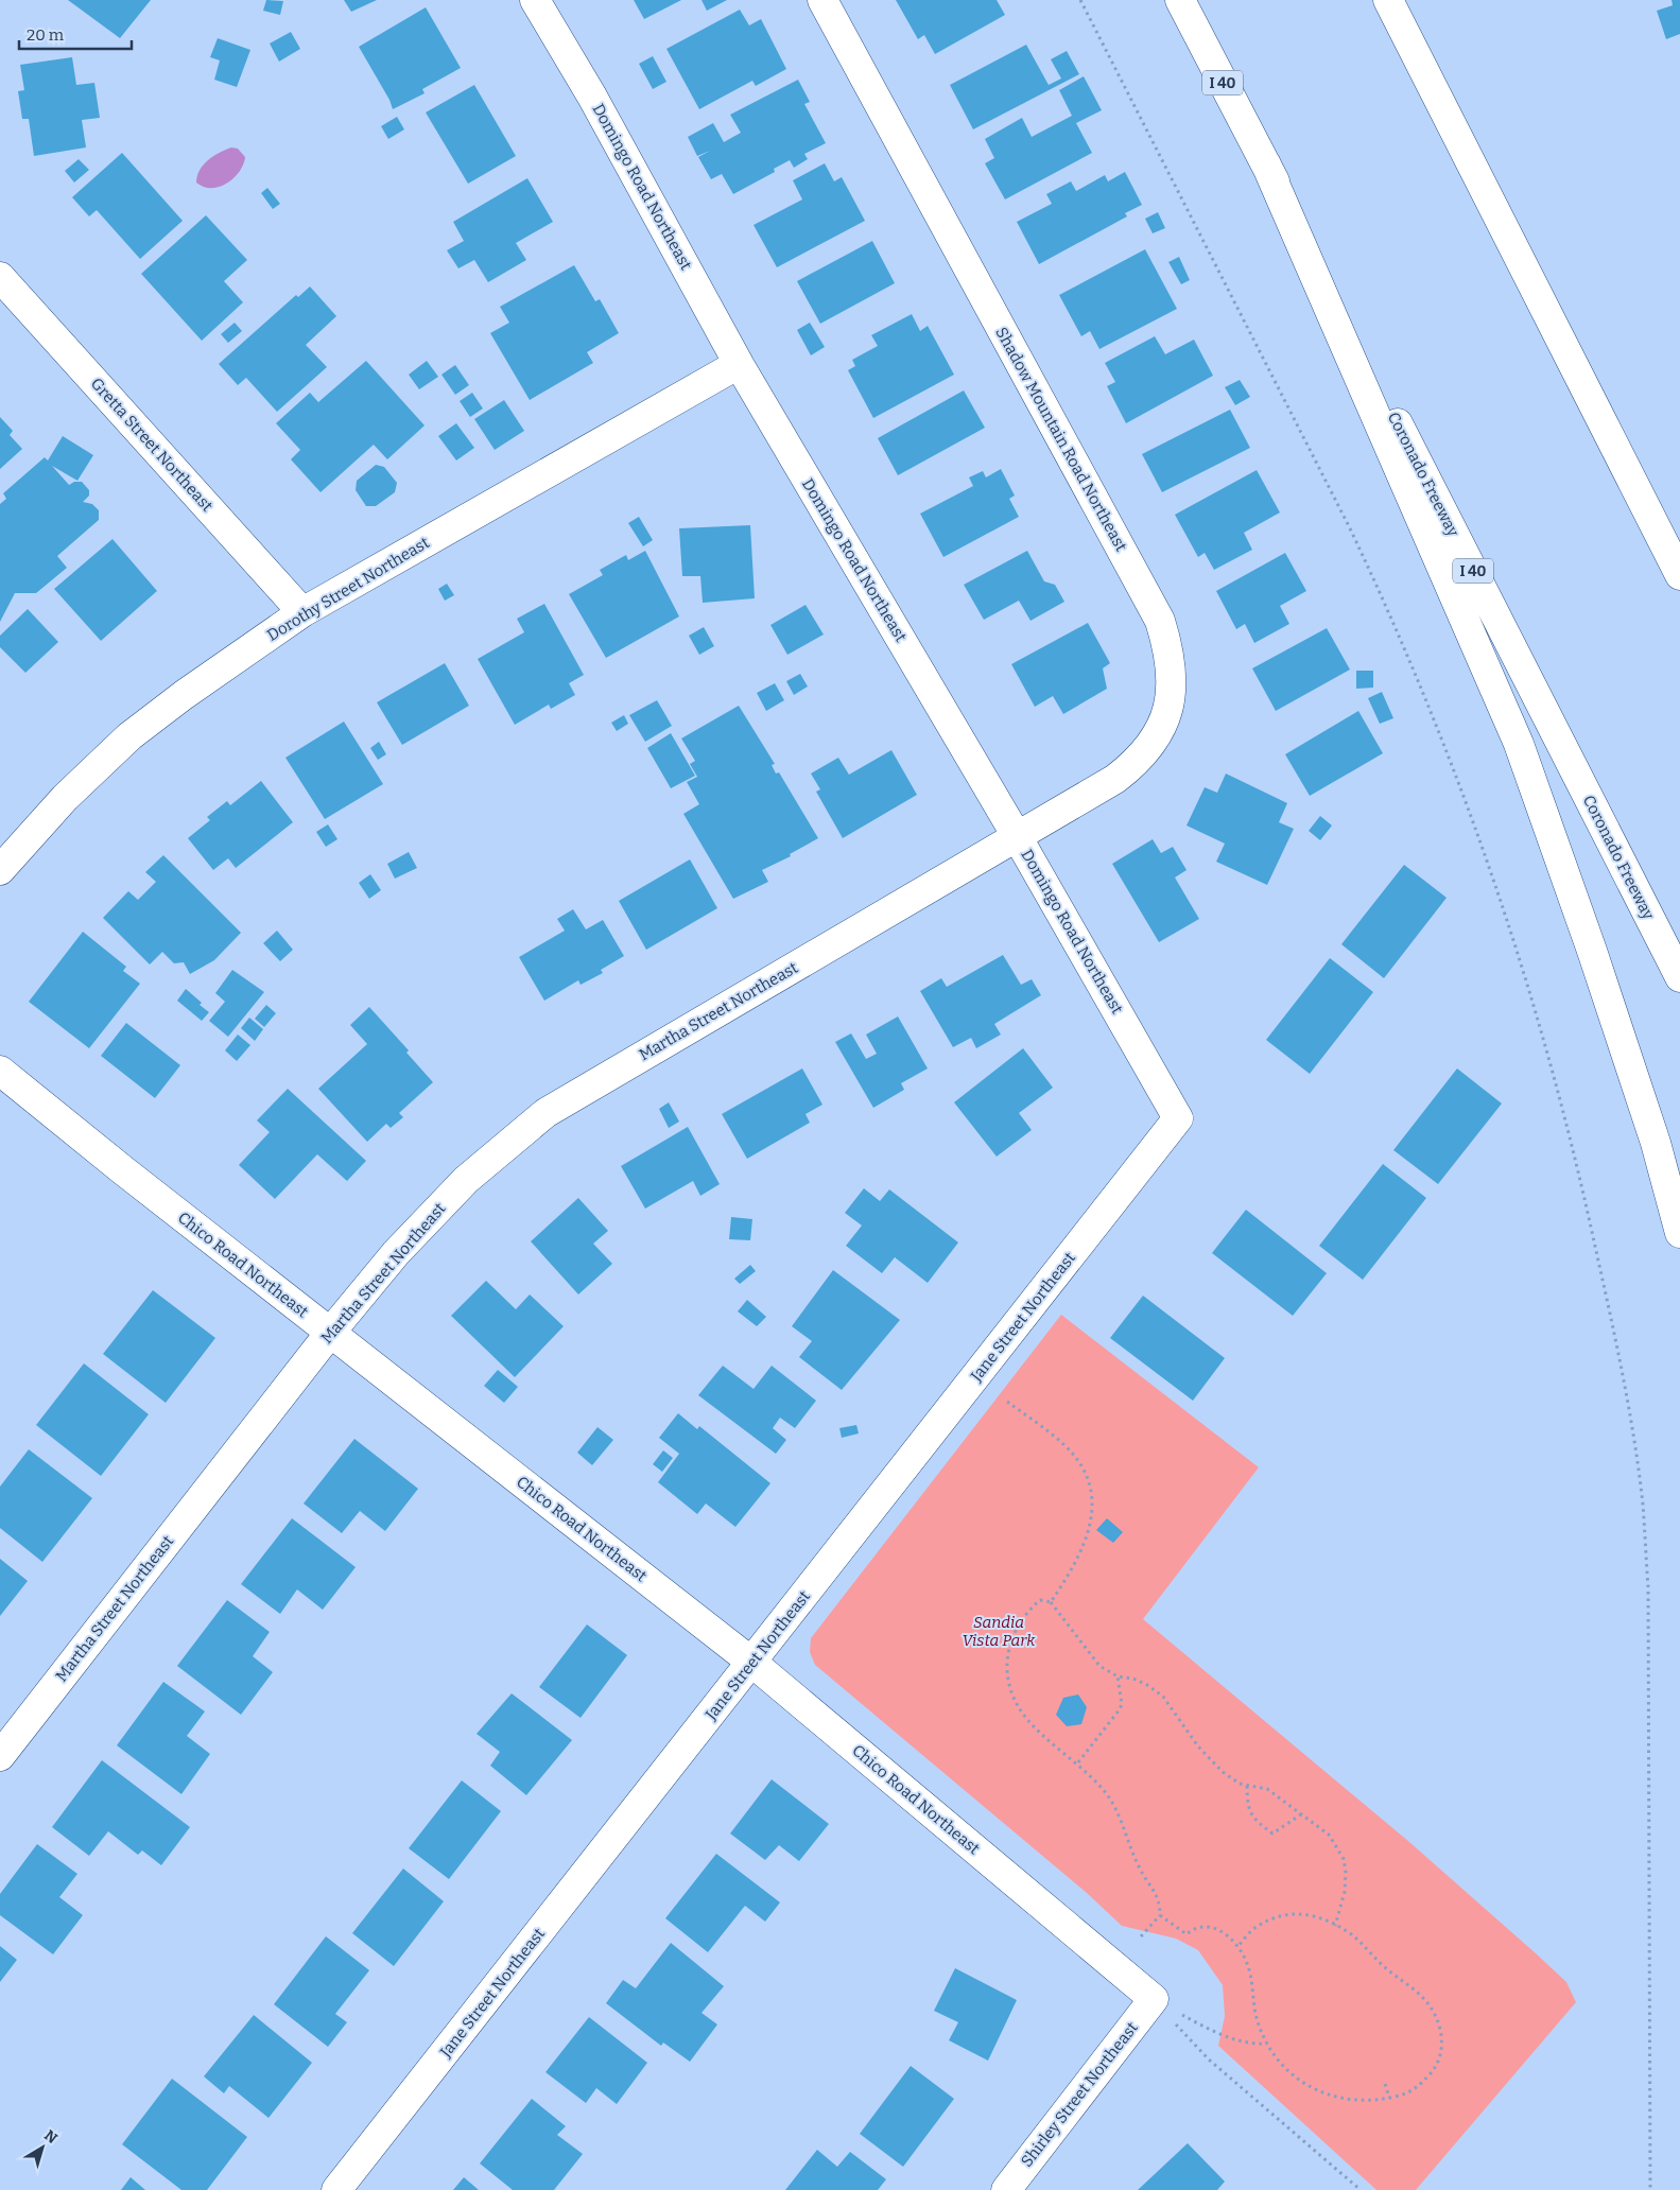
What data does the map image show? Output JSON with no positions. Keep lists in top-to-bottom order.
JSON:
{
  "streets": {
    "main road": [
      "I 40",
      "Domingo Road Northeast",
      "Shadow Mountain Road Northeast",
      "Gretta Street Northeast",
      "Coronado Freeway",
      "Dorothy Street Northeast",
      "Martha Street Northeast",
      "Chico Road Northeast",
      "Jane Street Northeast",
      "Shirley Street Northeast"
    ]
  },
  "crossings": [
    ["Domingo Road Northeast", "Shadow Mountain Road Northeast"],
    ["Domingo Road Northeast", "Dorothy Street Northeast"],
    ["Domingo Road Northeast", "Martha Street Northeast"],
    ["Domingo Road Northeast", "Jane Street Northeast"],
    ["Shadow Mountain Road Northeast", "Martha Street Northeast"],
    ["Gretta Street Northeast", "Dorothy Street Northeast"],
    ["Martha Street Northeast", "Chico Road Northeast"],
    ["Chico Road Northeast", "Jane Street Northeast"],
    ["Chico Road Northeast", "Shirley Street Northeast"]
  ],
  "parks": ["Sandia Vista Park"],
  "scale_bar": "20 m",
  "north": "top right"
}
